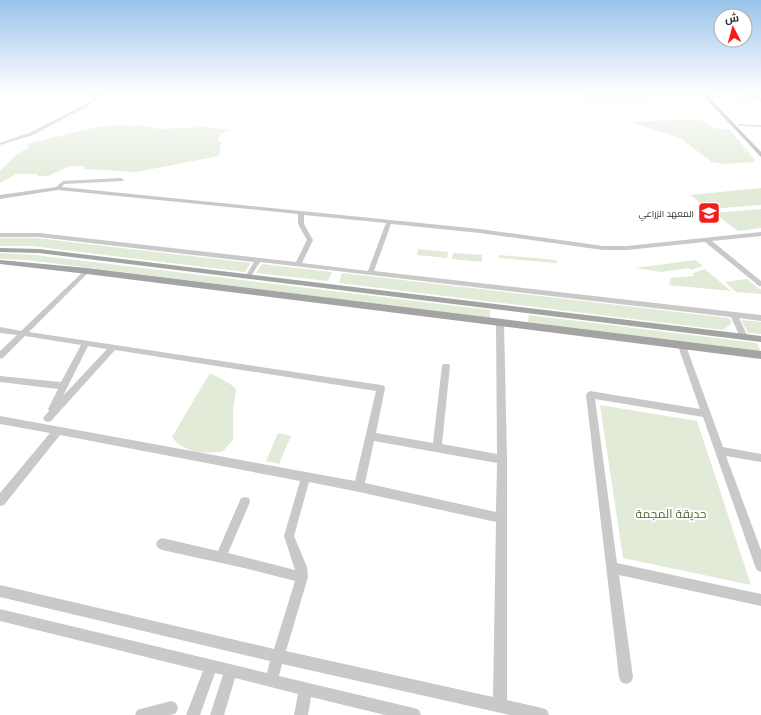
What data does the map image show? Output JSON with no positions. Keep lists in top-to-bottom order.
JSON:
{
  "parks": ["حديقة المجمة"],
  "places": {
    "school or university": ["المعهد الزراعي"]
  },
  "north": "top"
}
